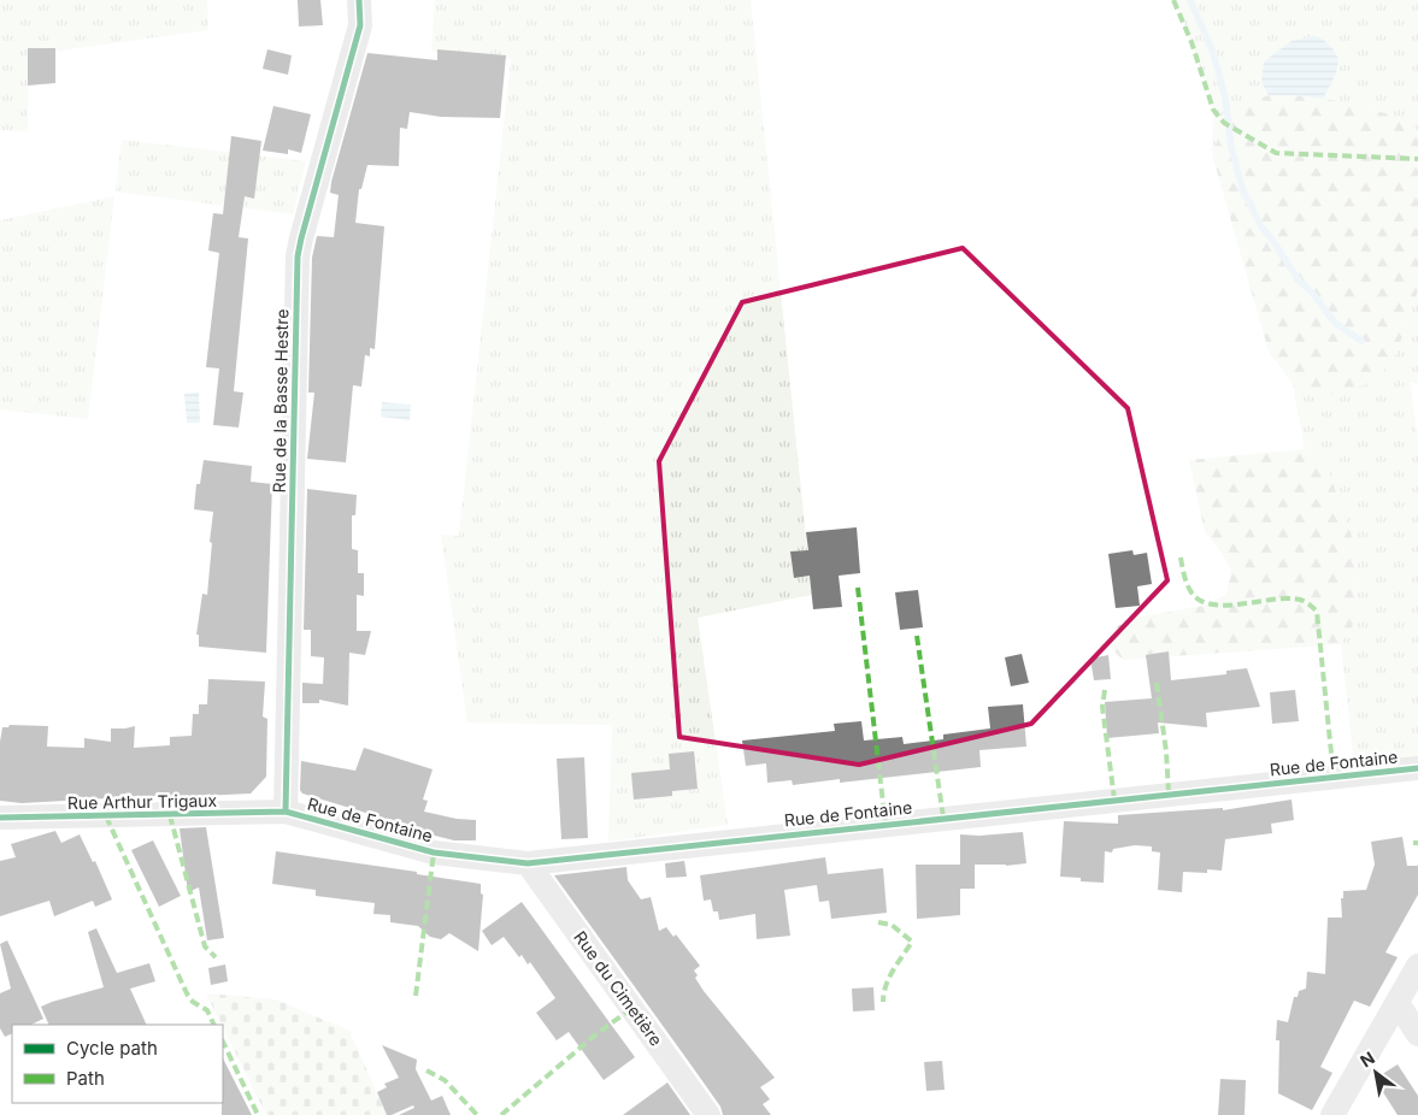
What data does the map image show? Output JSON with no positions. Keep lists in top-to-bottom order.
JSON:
{
  "streets": {
    "street": [
      "Rue de la Basse Hestre",
      "Rue de Fontaine",
      "Rue Arthur Trigaux",
      "Rue du Cimetière"
    ]
  },
  "crossings": [
    ["Rue de la Basse Hestre", "Rue de Fontaine"],
    ["Rue de la Basse Hestre", "Rue Arthur Trigaux"],
    ["Rue de Fontaine", "Rue Arthur Trigaux"],
    ["Rue de Fontaine", "Rue du Cimetière"]
  ],
  "legend": ["Cycle path", "Path"],
  "north": "top left"
}
